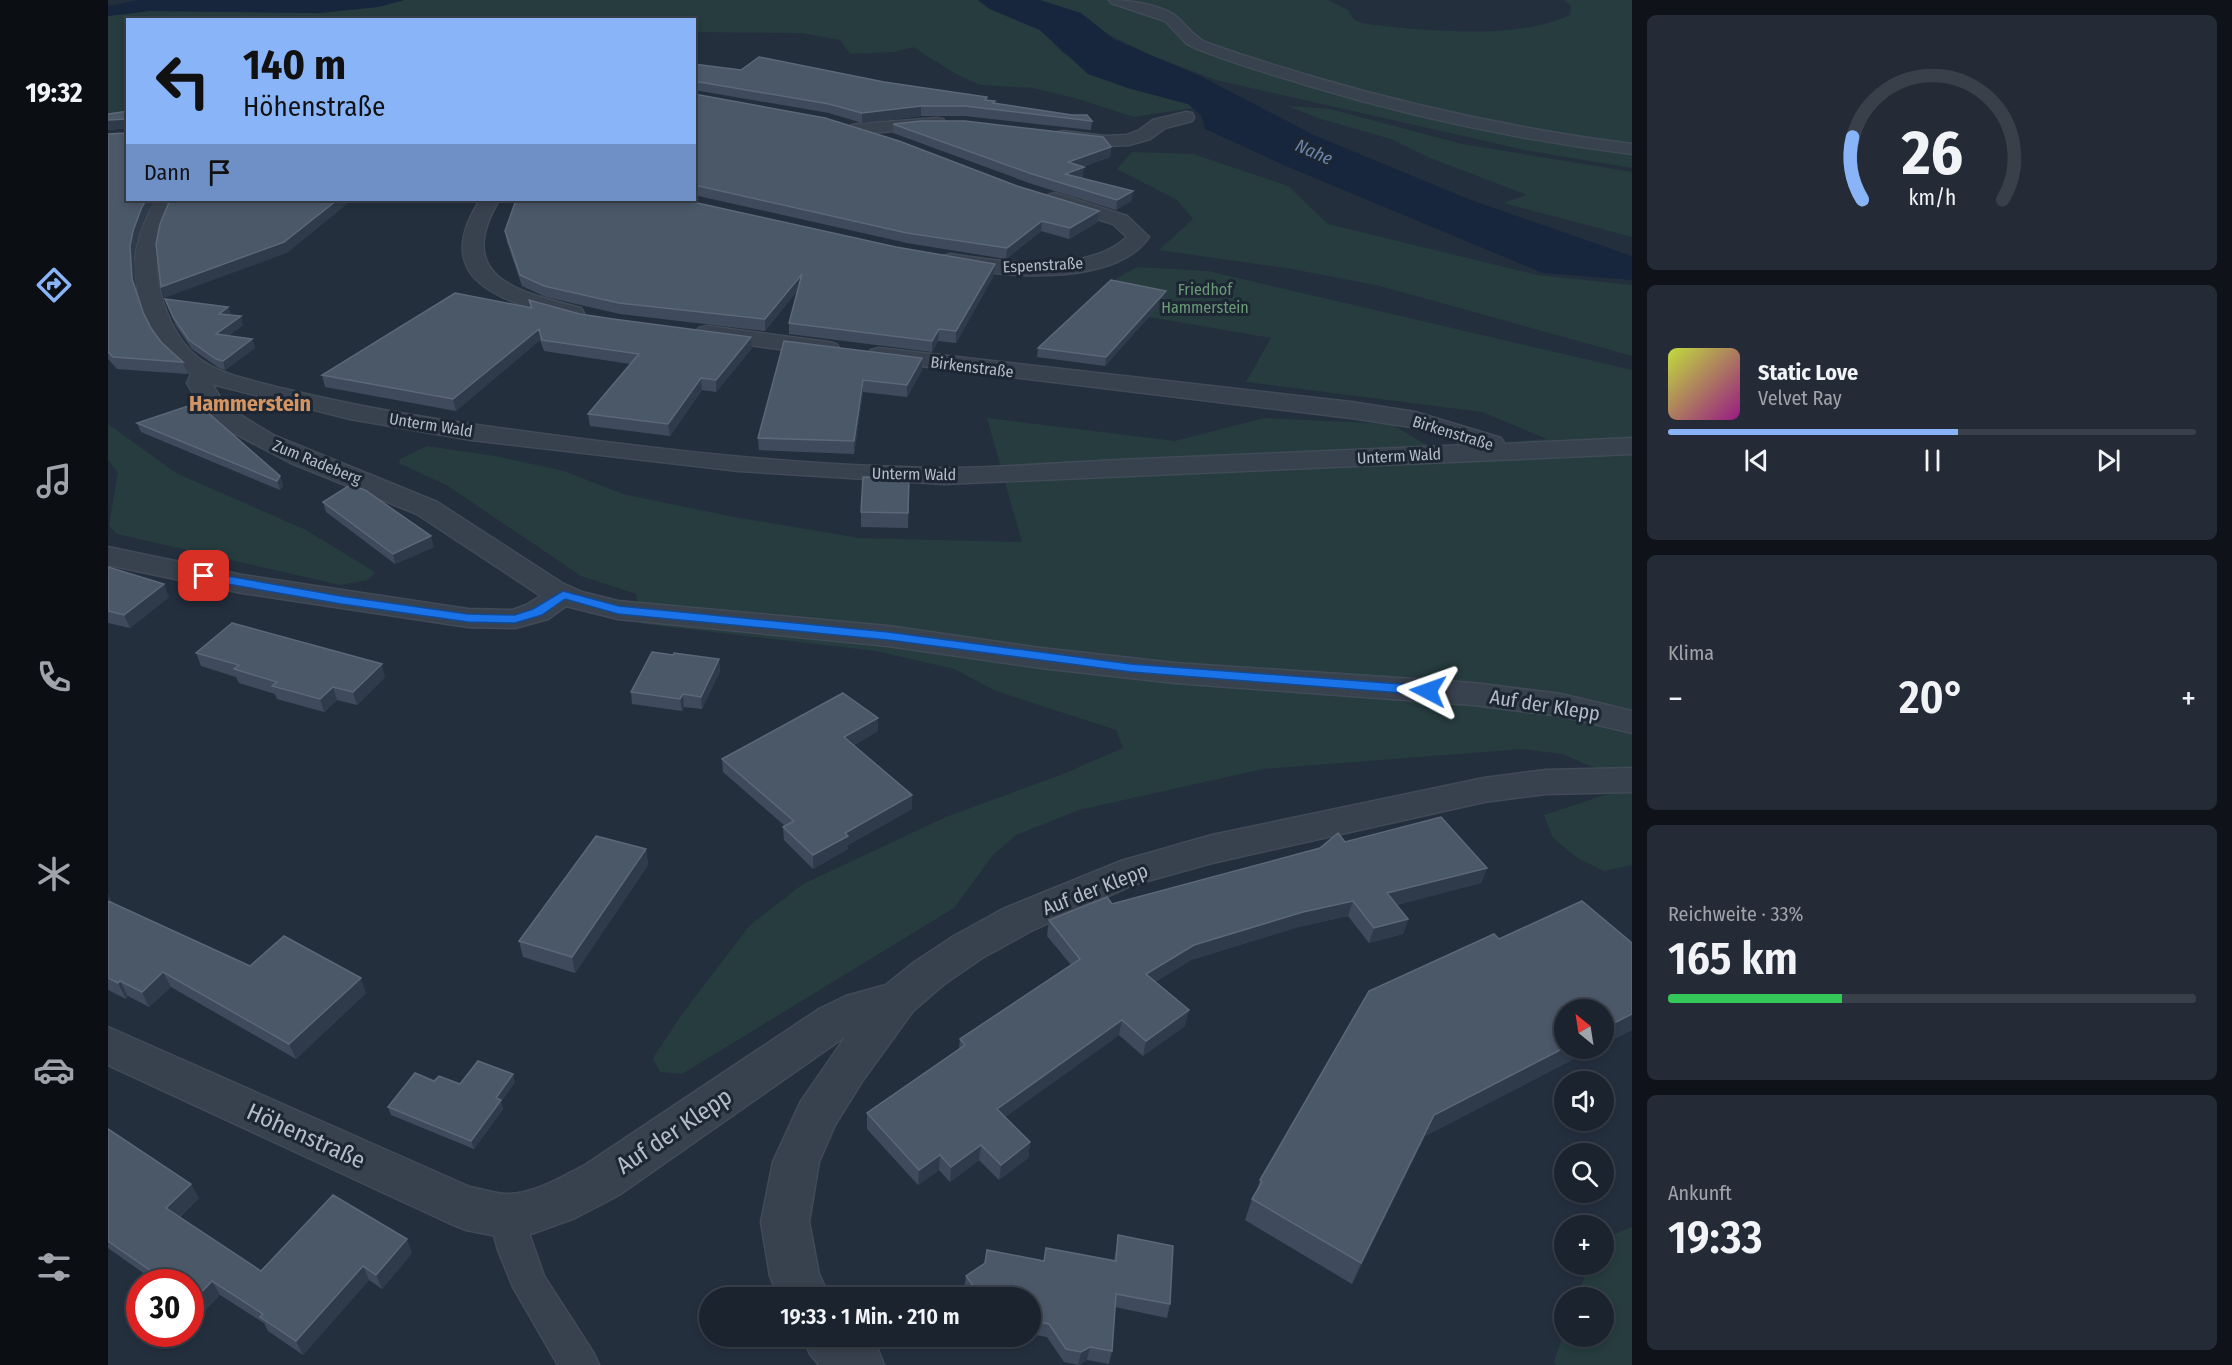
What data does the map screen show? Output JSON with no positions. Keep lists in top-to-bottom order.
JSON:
{
  "streets": {
    "street": [
      "Espenstraße",
      "Birkenstraße",
      "Unterm Wald",
      "Zum Radeberg",
      "Auf der Klepp",
      "Höhenstraße"
    ]
  },
  "crossings": [
    ["Birkenstraße", "Unterm Wald"],
    ["Unterm Wald", "Zum Radeberg"],
    ["Zum Radeberg", "Auf der Klepp"],
    ["Auf der Klepp", "Höhenstraße"]
  ],
  "districts": ["Hammerstein"],
  "water": ["Nahe"],
  "parks": ["Friedhof Hammerstein"],
  "north": "top left",
  "page": {
    "tabs": "19:32",
    "turn": ["140 m", "Höhenstraße"],
    "then": "Dann",
    "song": ["Static Love", "Velvet Ray"],
    "tile": [
      "Klima",
      ["Reichweite · 33%", "165 km"],
      ["Ankunft", "19:33"]
    ],
    "heat": ["−", "20°", "+"],
    "map_buttons": ["+", "−"],
    "limit": "30",
    "trip": "19:33 · 1 Min. · 210 m",
    "gauge": ["26", "km/h"]
  }
}
